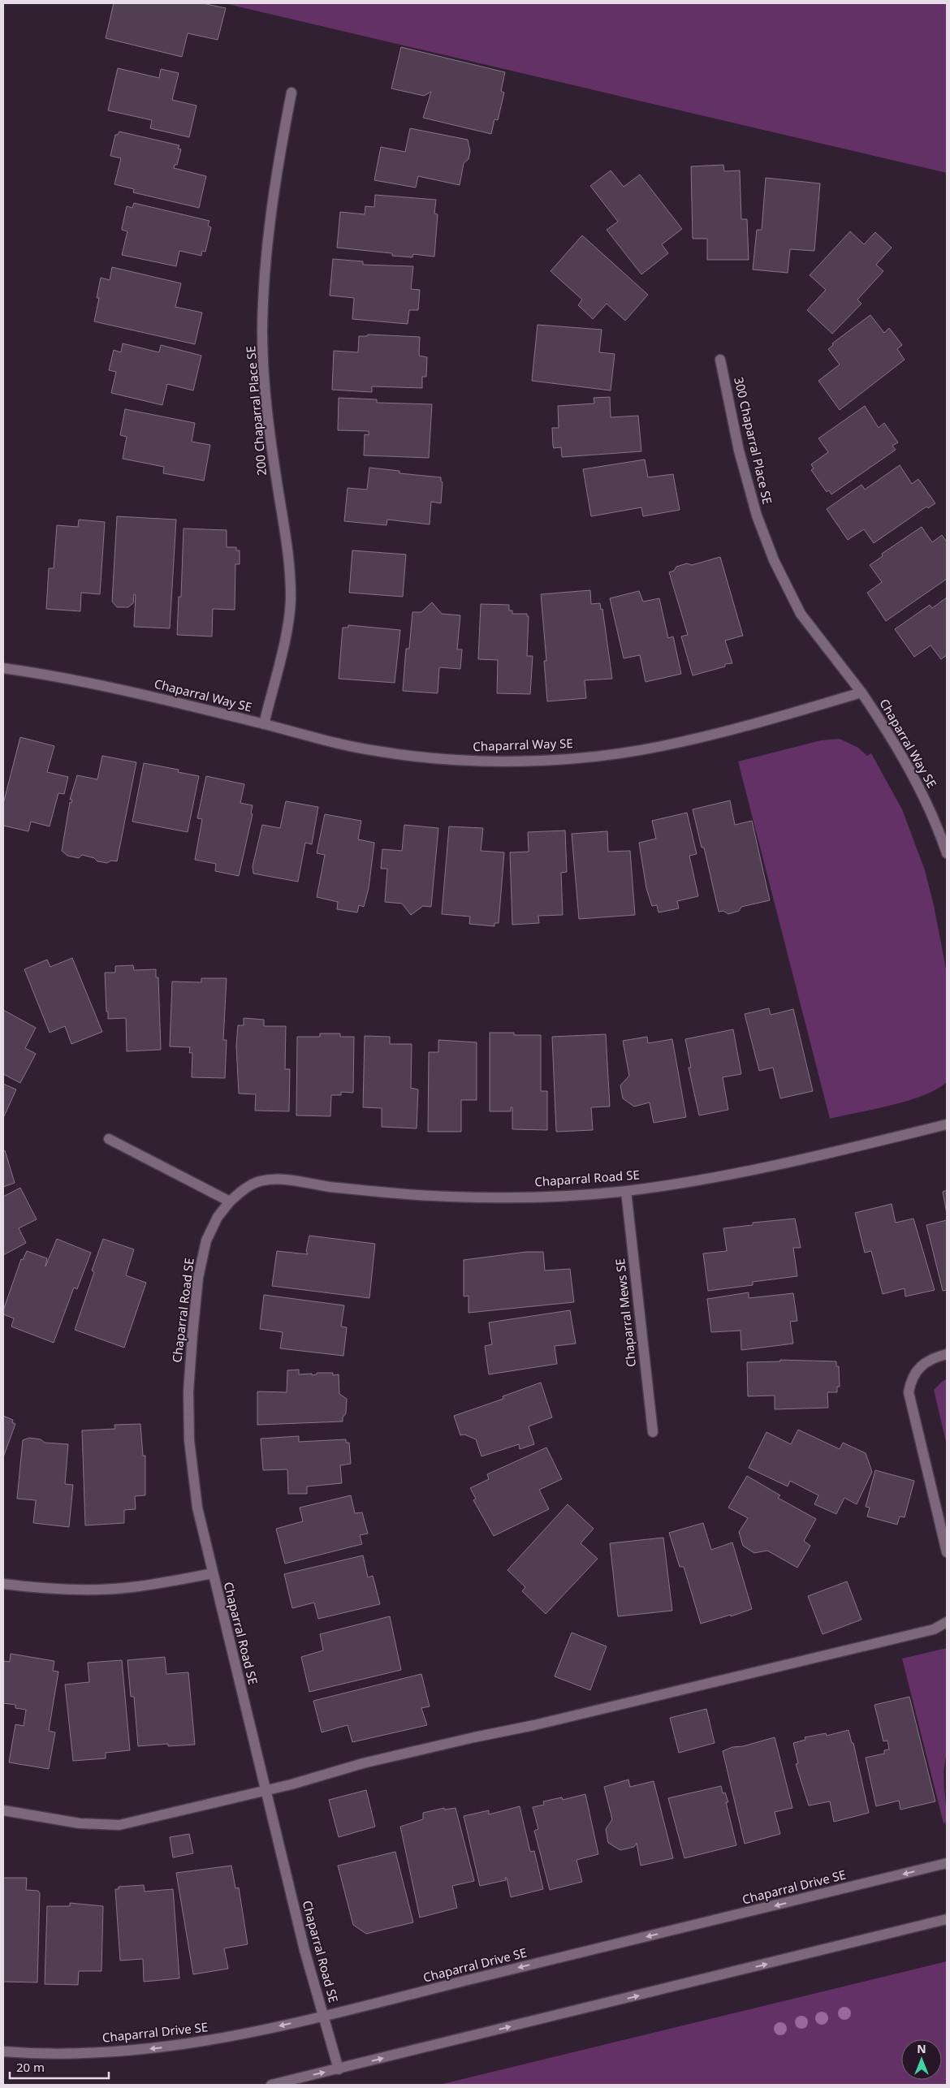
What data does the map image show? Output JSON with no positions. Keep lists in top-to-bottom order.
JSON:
{
  "streets": {
    "street": [
      "200 Chaparral Place SE",
      "300 Chaparral Place SE",
      "Chaparral Way SE",
      "Chaparral Road SE",
      "Chaparral Mews SE",
      "Chaparral Drive SE"
    ]
  },
  "crossings": [
    ["200 Chaparral Place SE", "Chaparral Way SE"],
    ["300 Chaparral Place SE", "Chaparral Way SE"],
    ["Chaparral Road SE", "Chaparral Mews SE"],
    ["Chaparral Road SE", "Chaparral Drive SE"]
  ],
  "scale_bar": "20 m",
  "north": "top"
}
